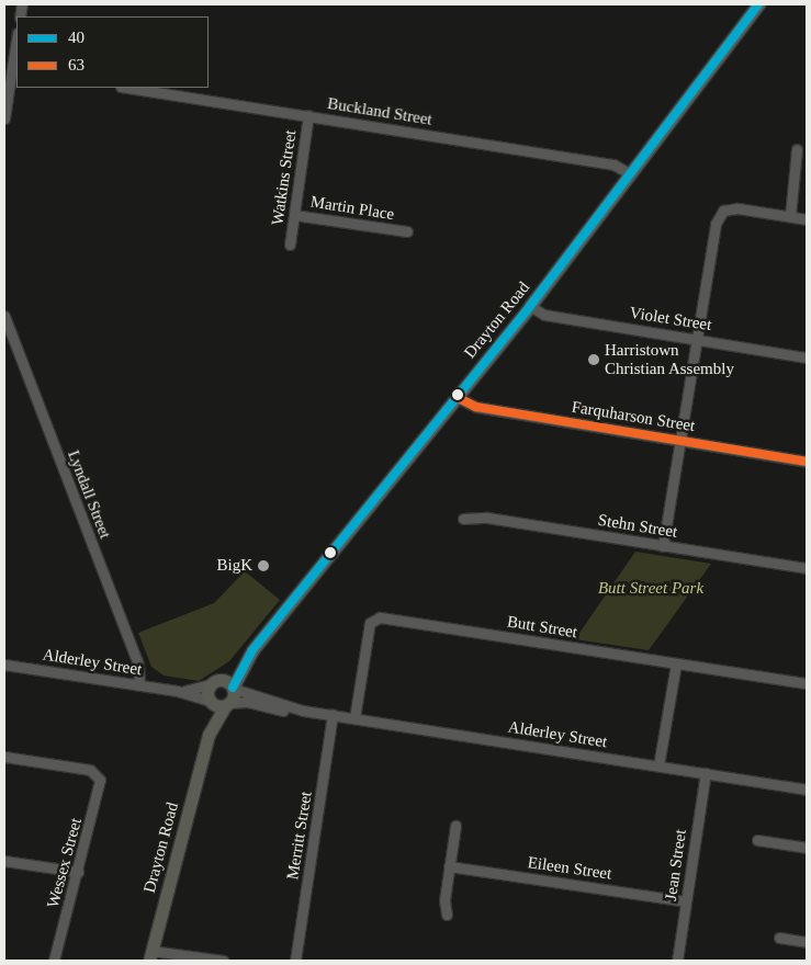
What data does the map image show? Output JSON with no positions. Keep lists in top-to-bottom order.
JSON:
{
  "streets": {
    "main road": ["Drayton Road"],
    "street": [
      "Buckland Street",
      "Watkins Street",
      "Martin Place",
      "Violet Street",
      "Farquharson Street",
      "Lyndall Street",
      "Stehn Street",
      "Butt Street",
      "Alderley Street",
      "Merritt Street",
      "Wessex Street",
      "Jean Street",
      "Eileen Street"
    ]
  },
  "crossings": [
    ["Buckland Street", "Watkins Street"],
    ["Buckland Street", "Drayton Road"],
    ["Watkins Street", "Martin Place"],
    ["Violet Street", "Drayton Road"],
    ["Drayton Road", "Farquharson Street"],
    ["Drayton Road", "Alderley Street"],
    ["Lyndall Street", "Alderley Street"],
    ["Butt Street", "Alderley Street"],
    ["Alderley Street", "Merritt Street"],
    ["Alderley Street", "Jean Street"],
    ["Jean Street", "Eileen Street"]
  ],
  "parks": ["Butt Street Park"],
  "places": ["Harristown Christian Assembly", "BigK"],
  "lines": ["transit line 40", "transit line 63"],
  "legend": ["40", "63"]
}
